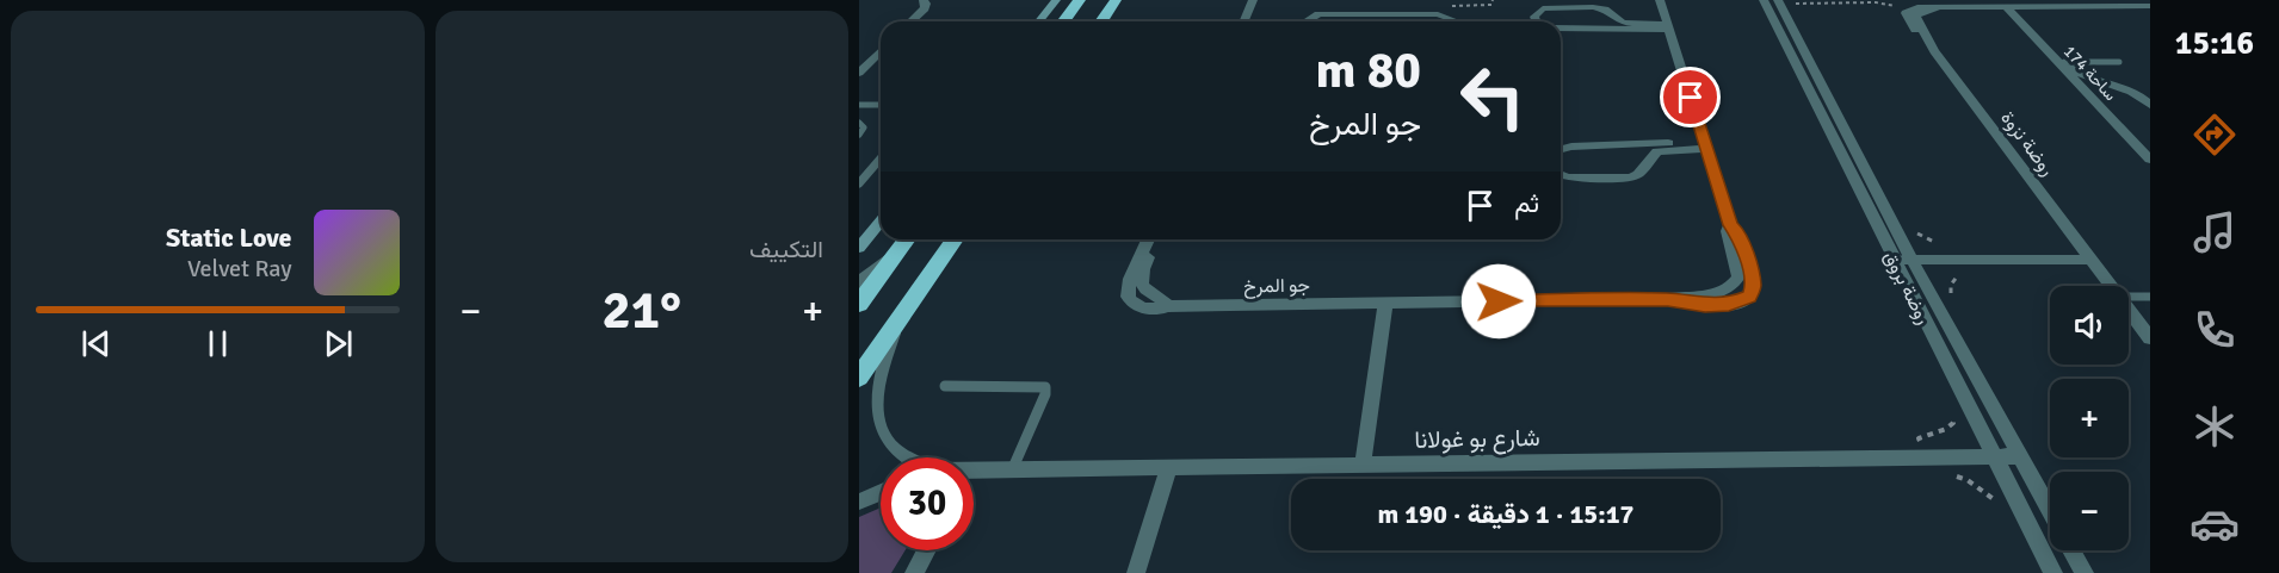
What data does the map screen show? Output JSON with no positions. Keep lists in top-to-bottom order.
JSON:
{
  "streets": {
    "street": [
      "ساحة 174",
      "روضة نزوة",
      "جو المرخ",
      "روضة بروق",
      "شارع بو غولانا"
    ]
  },
  "crossings": [
    ["روضة بروق", "شارع بو غولانا"]
  ],
  "page": {
    "tabs": "15:16",
    "tile": "التكييف",
    "turn": ["80 m", "جو المرخ"],
    "then": "ثم",
    "song": ["Static Love", "Velvet Ray"],
    "heat": ["−", "21°", "+"],
    "map_buttons": ["+", "−"],
    "limit": "30",
    "trip": "15:17 · 1 دقيقة · 190 m"
  }
}
